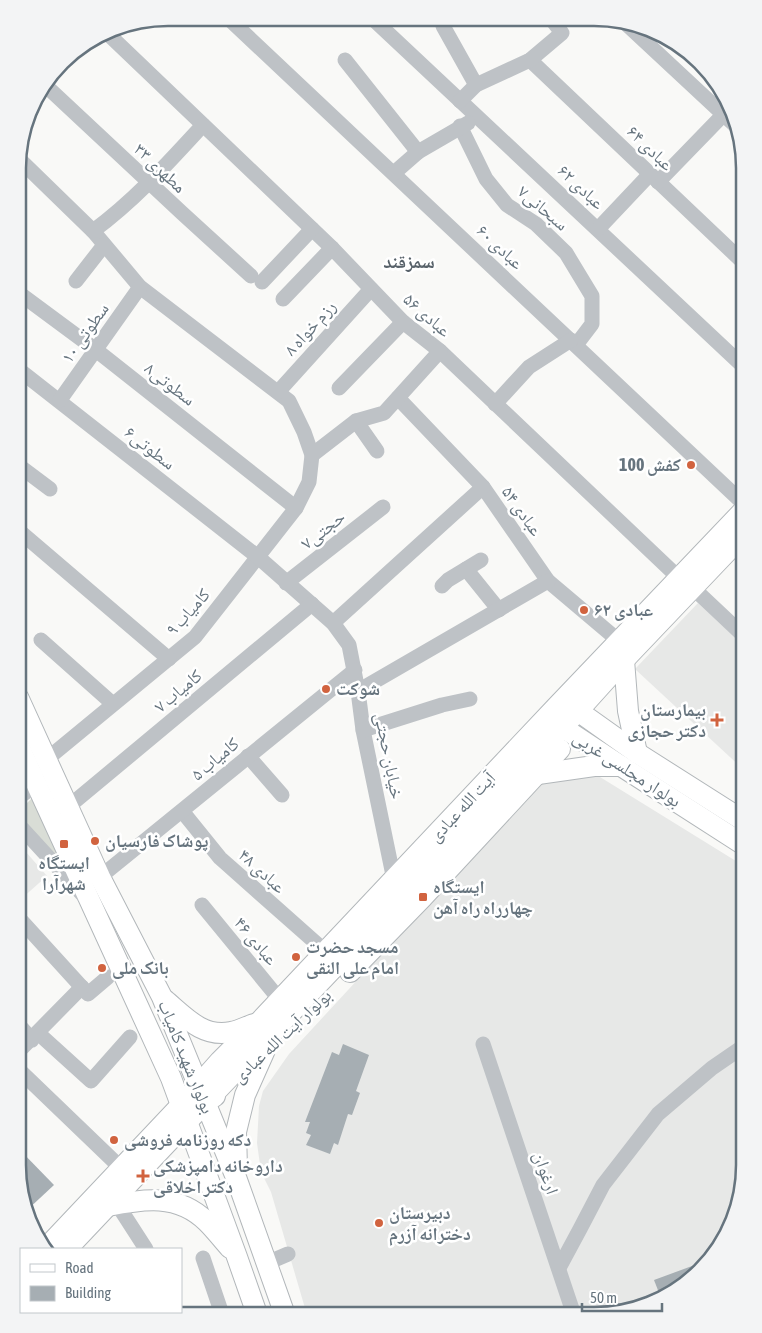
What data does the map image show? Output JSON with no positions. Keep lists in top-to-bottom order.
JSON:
{
  "streets": {
    "main road": [
      "بولوار مجلسی غربی",
      "آیت الله عبادی",
      "بولوار آیت الله عبادی",
      "بولوار شهید کامیاب"
    ],
    "street": [
      "عبادی ۶۴",
      "مطهری ۳۳",
      "عبادی ۶۲",
      "سبحانی۷",
      "عبادی ۶۰",
      "عبادی ۵۶",
      "رزم خواه ۸",
      "سطوتی ۱۰",
      "سطوتی۸",
      "سطوتی۶",
      "عبادی ۵۴",
      "حجتی۷",
      "کامیاب ۹",
      "کامیاب ۷",
      "خیابان حجتی",
      "کامیاب ۵",
      "عبادی ۴۸",
      "عبادی ۴۶",
      "ارغوان"
    ]
  },
  "crossings": [
    ["مطهری ۳۳", "عبادی ۵۶"],
    ["سبحانی۷", "عبادی ۶۰"],
    ["عبادی ۵۶", "رزم خواه ۸"],
    ["عبادی ۵۶", "آیت الله عبادی"],
    ["سطوتی ۱۰", "سطوتی۸"],
    ["سطوتی ۱۰", "سطوتی۶"],
    ["سطوتی۸", "کامیاب ۹"],
    ["سطوتی۶", "کامیاب ۹"],
    ["سطوتی۶", "خیابان حجتی"],
    ["عبادی ۵۴", "آیت الله عبادی"],
    ["حجتی۷", "خیابان حجتی"],
    ["کامیاب ۹", "خیابان حجتی"],
    ["کامیاب ۹", "بولوار شهید کامیاب"],
    ["کامیاب ۷", "خیابان حجتی"],
    ["کامیاب ۷", "بولوار شهید کامیاب"],
    ["خیابان حجتی", "کامیاب ۵"],
    ["خیابان حجتی", "آیت الله عبادی"],
    ["کامیاب ۵", "عبادی ۴۸"],
    ["کامیاب ۵", "بولوار شهید کامیاب"],
    ["بولوار مجلسی غربی", "آیت الله عبادی"],
    ["بولوار مجلسی غربی", "بولوار آیت الله عبادی"],
    ["آیت الله عبادی", "عبادی ۴۸"],
    ["آیت الله عبادی", "عبادی ۴۶"],
    ["آیت الله عبادی", "بولوار آیت الله عبادی"],
    ["آیت الله عبادی", "بولوار شهید کامیاب"],
    ["بولوار آیت الله عبادی", "بولوار شهید کامیاب"]
  ],
  "districts": ["سمزقند"],
  "places": {
    "other": [
      "کفش 100",
      "عبادی ۶۲",
      "شوكت",
      "پوشاک فارسیان",
      "مسجد حضرت امام علی النقی",
      "بانک ملی",
      "دکه روزنامه فروشی",
      "دبیرستان دخترانه آزرم"
    ],
    "health": ["بیمارستان دکتر حجازی", "داروخانه دامپزشکی دکتر اخلاقی"],
    "transit": ["ایستگاه شهرآرا", "ایستگاه چهارراه راه آهن"]
  },
  "legend": ["Road", "Building"],
  "scale_bar": "50 m"
}
